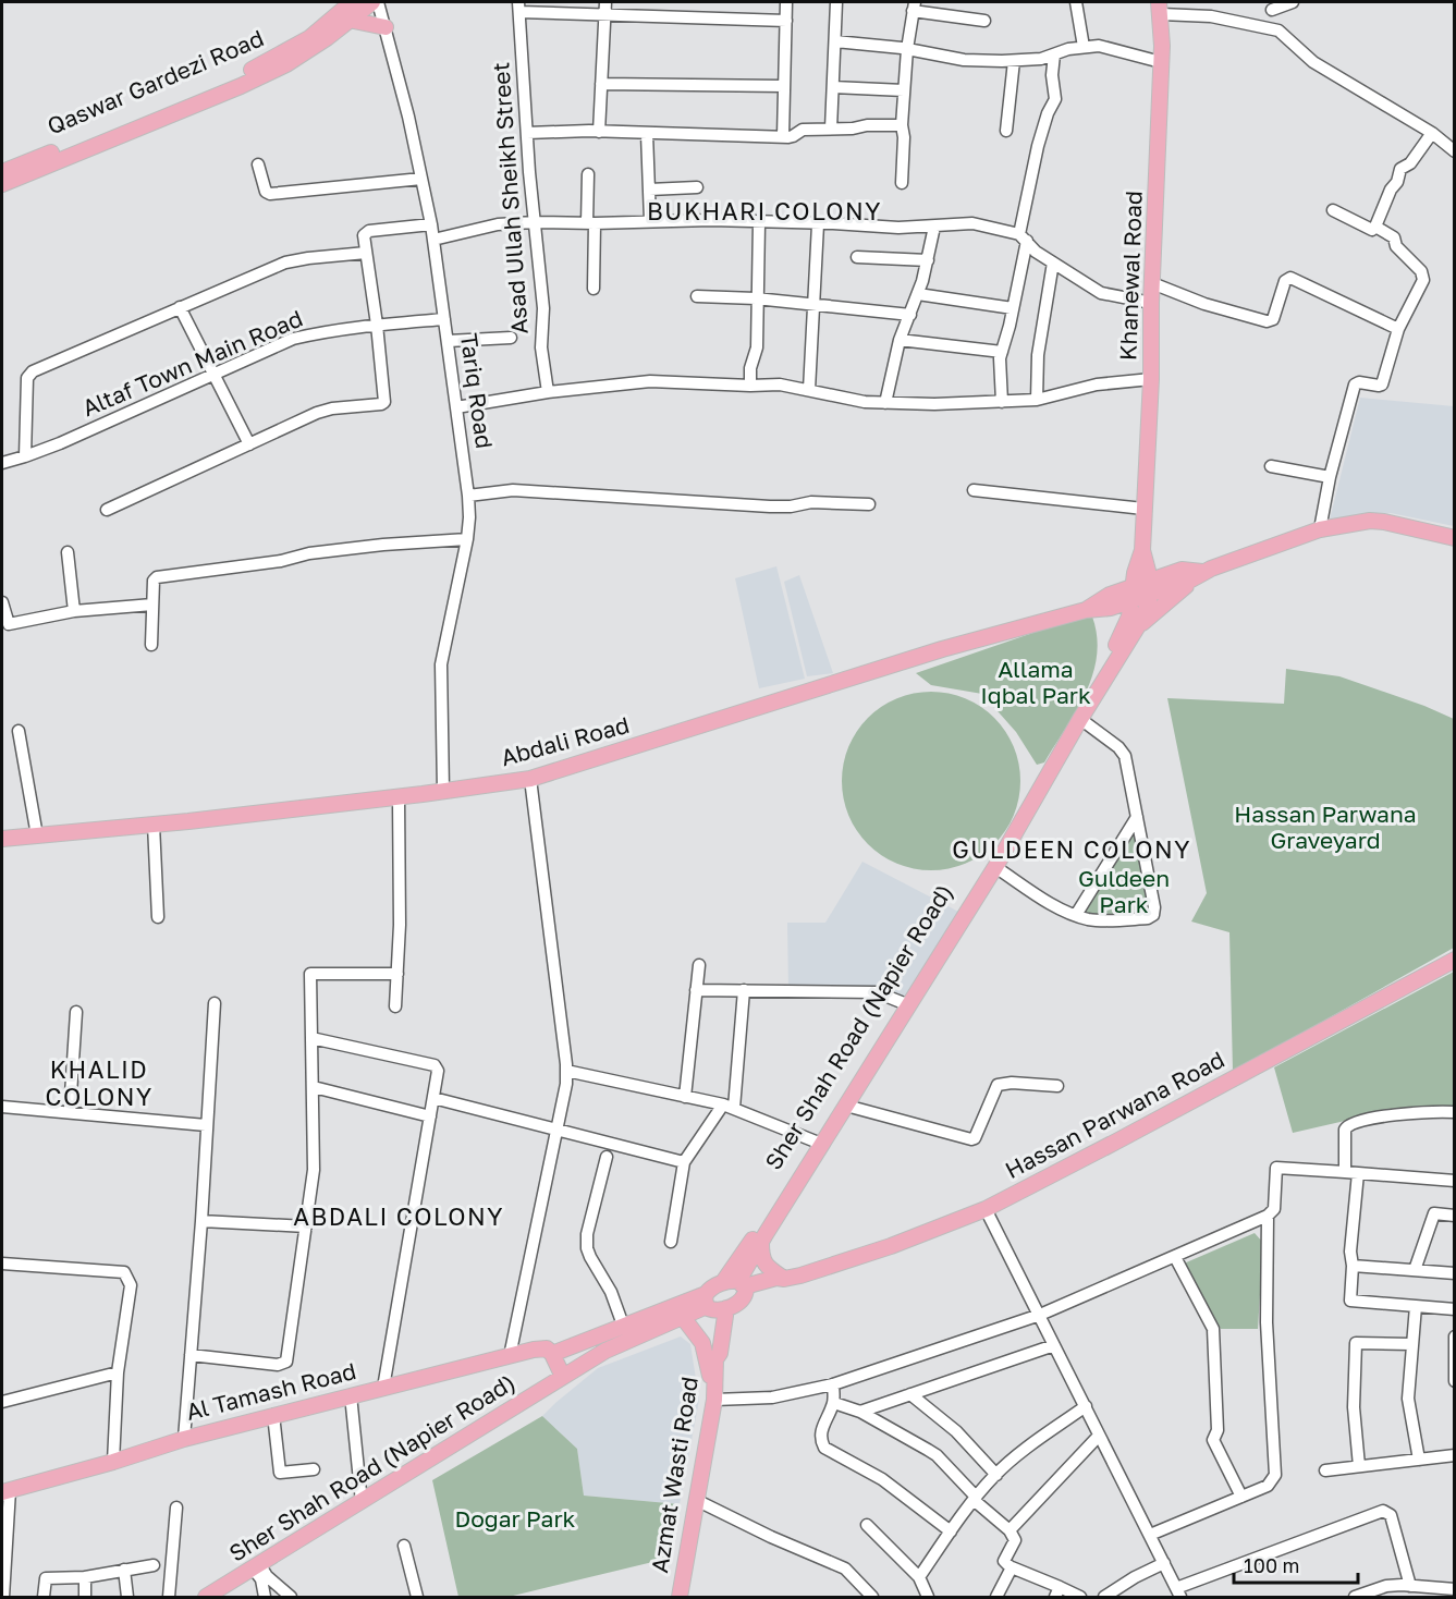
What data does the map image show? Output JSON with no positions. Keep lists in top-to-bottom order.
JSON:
{
  "streets": {
    "main road": [
      "Qaswar Gardezi Road",
      "Khanewal Road",
      "Abdali Road",
      "Sher Shah Road (Napier Road)",
      "Hassan Parwana Road",
      "Al Tamash Road",
      "Azmat Wasti Road"
    ],
    "street": ["Asad Ullah Sheikh Street", "Altaf Town Main Road", "Tariq Road"]
  },
  "crossings": [
    ["Khanewal Road", "Abdali Road"],
    ["Altaf Town Main Road", "Tariq Road"],
    ["Tariq Road", "Abdali Road"],
    ["Sher Shah Road (Napier Road)", "Azmat Wasti Road"]
  ],
  "districts": [
    "BUKHARI COLONY",
    "GULDEEN COLONY",
    "KHALID COLONY",
    "ABDALI COLONY"
  ],
  "parks": [
    "Allama Iqbal Park",
    "Hassan Parwana Graveyard",
    "Guldeen Park",
    "Dogar Park"
  ],
  "scale_bar": "100 m"
}
